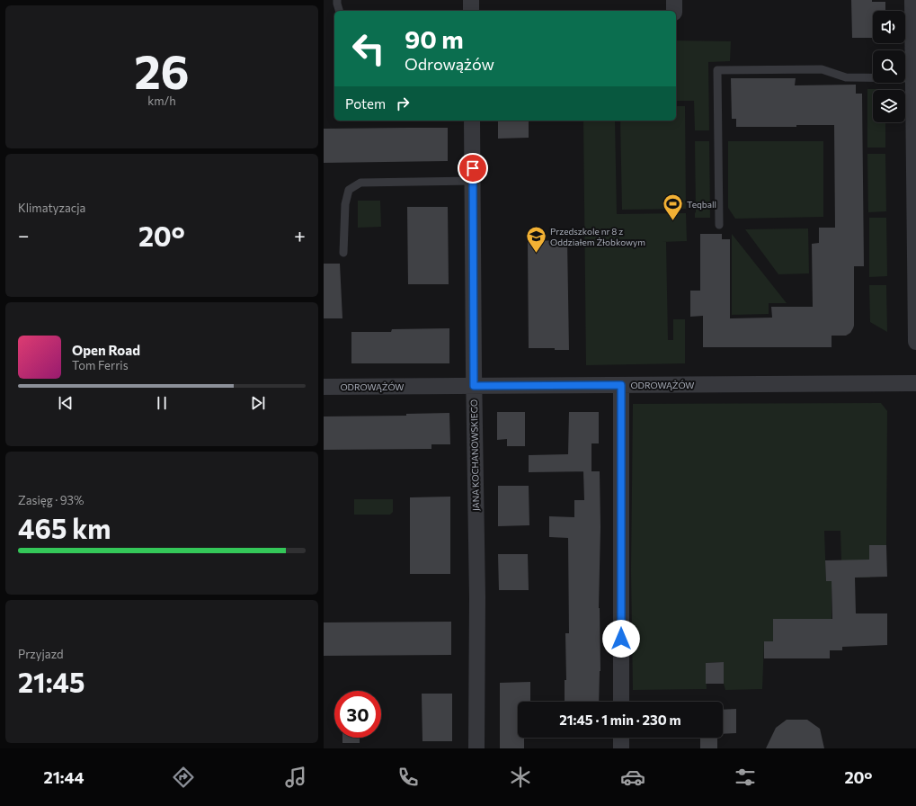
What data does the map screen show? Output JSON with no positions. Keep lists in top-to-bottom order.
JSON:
{
  "streets": {
    "street": ["ODROWĄŻÓW", "JANA KOCHANOWSKIEGO"]
  },
  "crossings": [
    ["ODROWĄŻÓW", "JANA KOCHANOWSKIEGO"]
  ],
  "places": {
    "sports": ["Teqball"],
    "school or university": ["Przedszkole nr 8 z Oddziałem Żłobkowym"]
  },
  "page": {
    "tile": [
      ["26", "km/h"],
      "Klimatyzacja",
      ["Zasięg · 93%", "465 km"],
      ["Przyjazd", "21:45"]
    ],
    "turn": ["90 m", "Odrowążów"],
    "then": "Potem",
    "heat": ["−", "20°", "+"],
    "song": ["Open Road", "Tom Ferris"],
    "limit": "30",
    "trip": "21:45 · 1 min · 230 m",
    "tabs": ["21:44", "20°"]
  }
}
